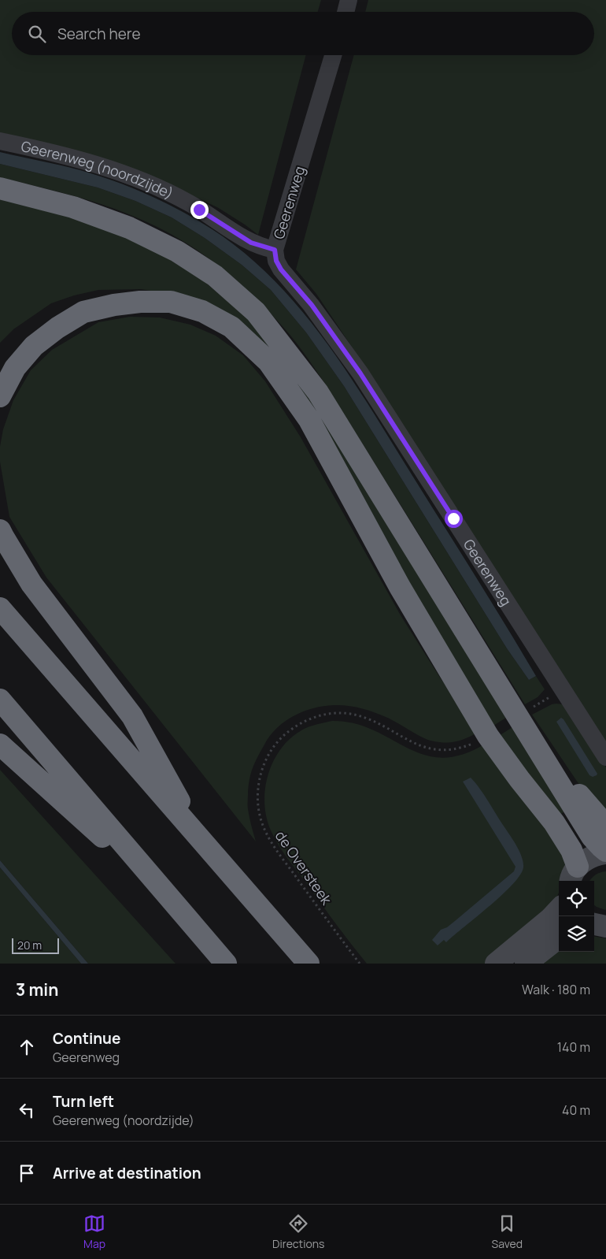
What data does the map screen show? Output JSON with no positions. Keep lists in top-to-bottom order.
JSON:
{
  "streets": {
    "street": ["Geerenweg (noordzijde)", "Geerenweg"],
    "path": ["de Oversteek"]
  },
  "crossings": [
    ["Geerenweg (noordzijde)", "Geerenweg"]
  ],
  "scale_bar": "20 m",
  "page": {
    "search": "Search here",
    "scale": "20 m",
    "heading": ["3 min", "Walk · 180 m"],
    "list": [
      ["Continue", "Geerenweg", "140 m"],
      ["Turn left", "Geerenweg (noordzijde)", "40 m"],
      "Arrive at destination"
    ],
    "nav": ["Map", "Directions", "Saved"]
  }
}
